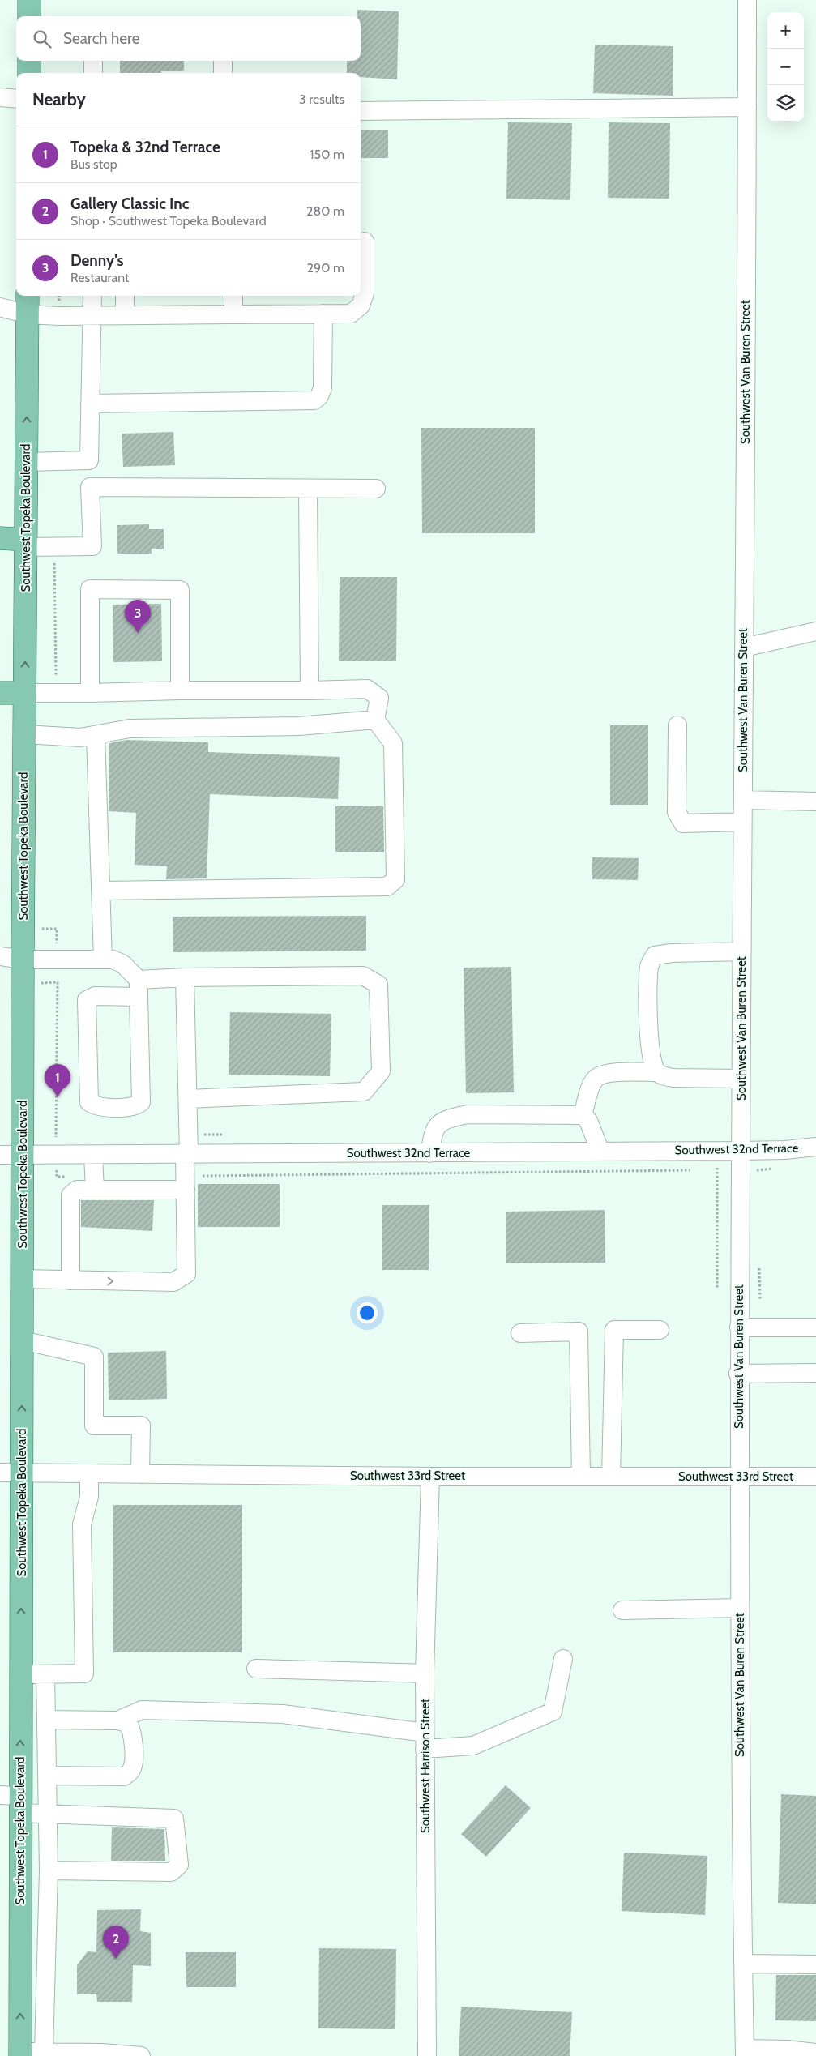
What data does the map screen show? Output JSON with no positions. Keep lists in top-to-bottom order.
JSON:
{
  "streets": {
    "main road": ["Southwest Topeka Boulevard"],
    "street": [
      "Southwest Van Buren Street",
      "Southwest 32nd Terrace",
      "Southwest 33rd Street",
      "Southwest Harrison Street"
    ]
  },
  "crossings": [
    ["Southwest Van Buren Street", "Southwest 32nd Terrace"],
    ["Southwest Van Buren Street", "Southwest 33rd Street"],
    ["Southwest Topeka Boulevard", "Southwest 32nd Terrace"],
    ["Southwest Topeka Boulevard", "Southwest 33rd Street"],
    ["Southwest 33rd Street", "Southwest Harrison Street"]
  ],
  "one_way": ["Southwest Topeka Boulevard"],
  "page": {
    "map_buttons": ["+", "−"],
    "search": "Search here",
    "heading": ["Nearby", "3 results"],
    "list": [
      {
        "mark": "1",
        "name": "Topeka & 32nd Terrace",
        "note": "Bus stop",
        "value": "150 m"
      },
      {
        "mark": "2",
        "name": "Gallery Classic Inc",
        "note": "Shop · Southwest Topeka Boulevard",
        "value": "280 m"
      },
      {
        "mark": "3",
        "name": "Denny's",
        "note": "Restaurant",
        "value": "290 m"
      }
    ],
    "pins": ["3", "1", "2"]
  }
}
